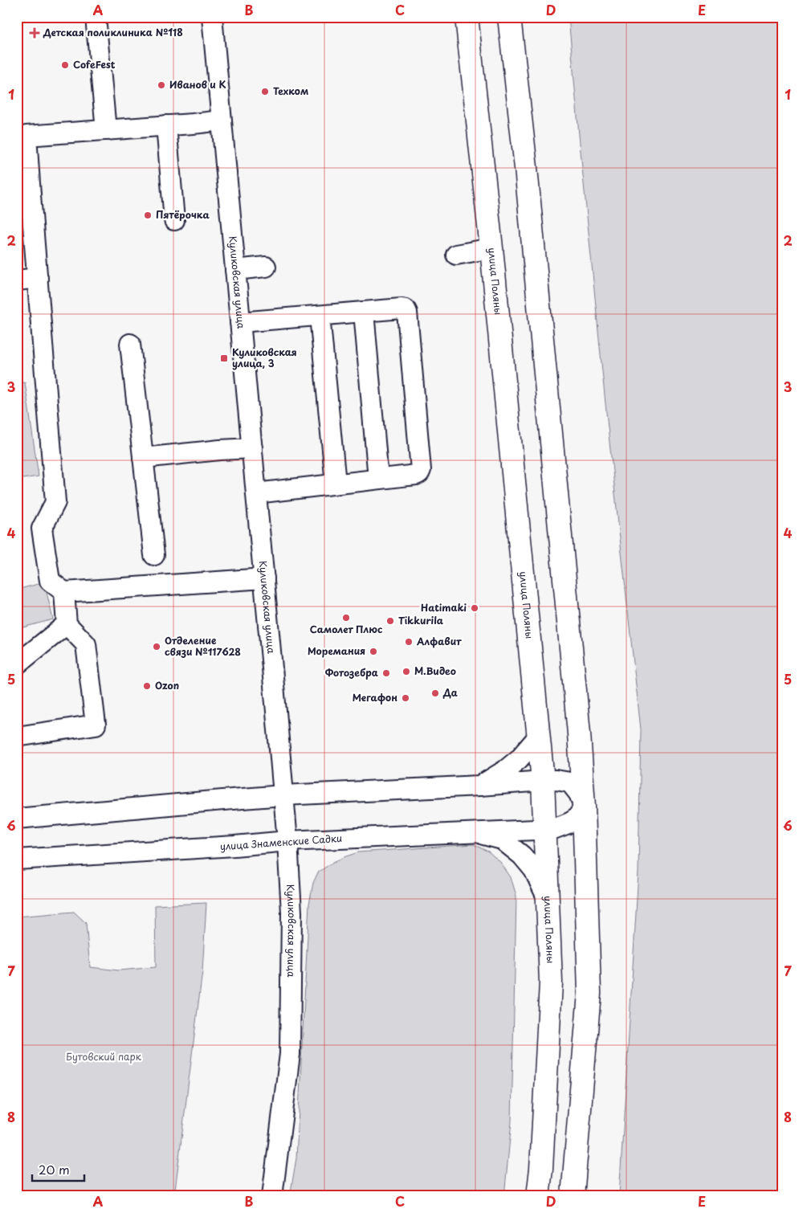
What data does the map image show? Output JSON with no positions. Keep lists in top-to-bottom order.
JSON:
{
  "streets": {
    "main road": ["улица Поляны"],
    "street": ["Куликовская улица", "улица Знаменские Садки"]
  },
  "crossings": [
    ["улица Поляны", "улица Знаменские Садки"],
    ["Куликовская улица", "улица Знаменские Садки"]
  ],
  "parks": ["Бутовский парк"],
  "places": {
    "health": ["Детская поликлиника №118"],
    "other": [
      "CofeFest",
      "Иванов и К",
      "Техком",
      "Пятёрочка",
      "Hatimaki",
      "Самолет Плюс",
      "Tikkurila",
      "Алфавит",
      "Отделение связи №117628",
      "Моремания",
      "М.Видео",
      "Фотозебра",
      "Ozon",
      "Да",
      "Мегафон"
    ],
    "transit": ["Куликовская улица, 3"]
  },
  "scale_bar": "20 m",
  "grid": {
    "columns": [
      "A",
      "B",
      "C",
      "D",
      "E"
    ],
    "rows": [
      "1",
      "2",
      "3",
      "4",
      "5",
      "6",
      "7",
      "8"
    ]
  }
}
